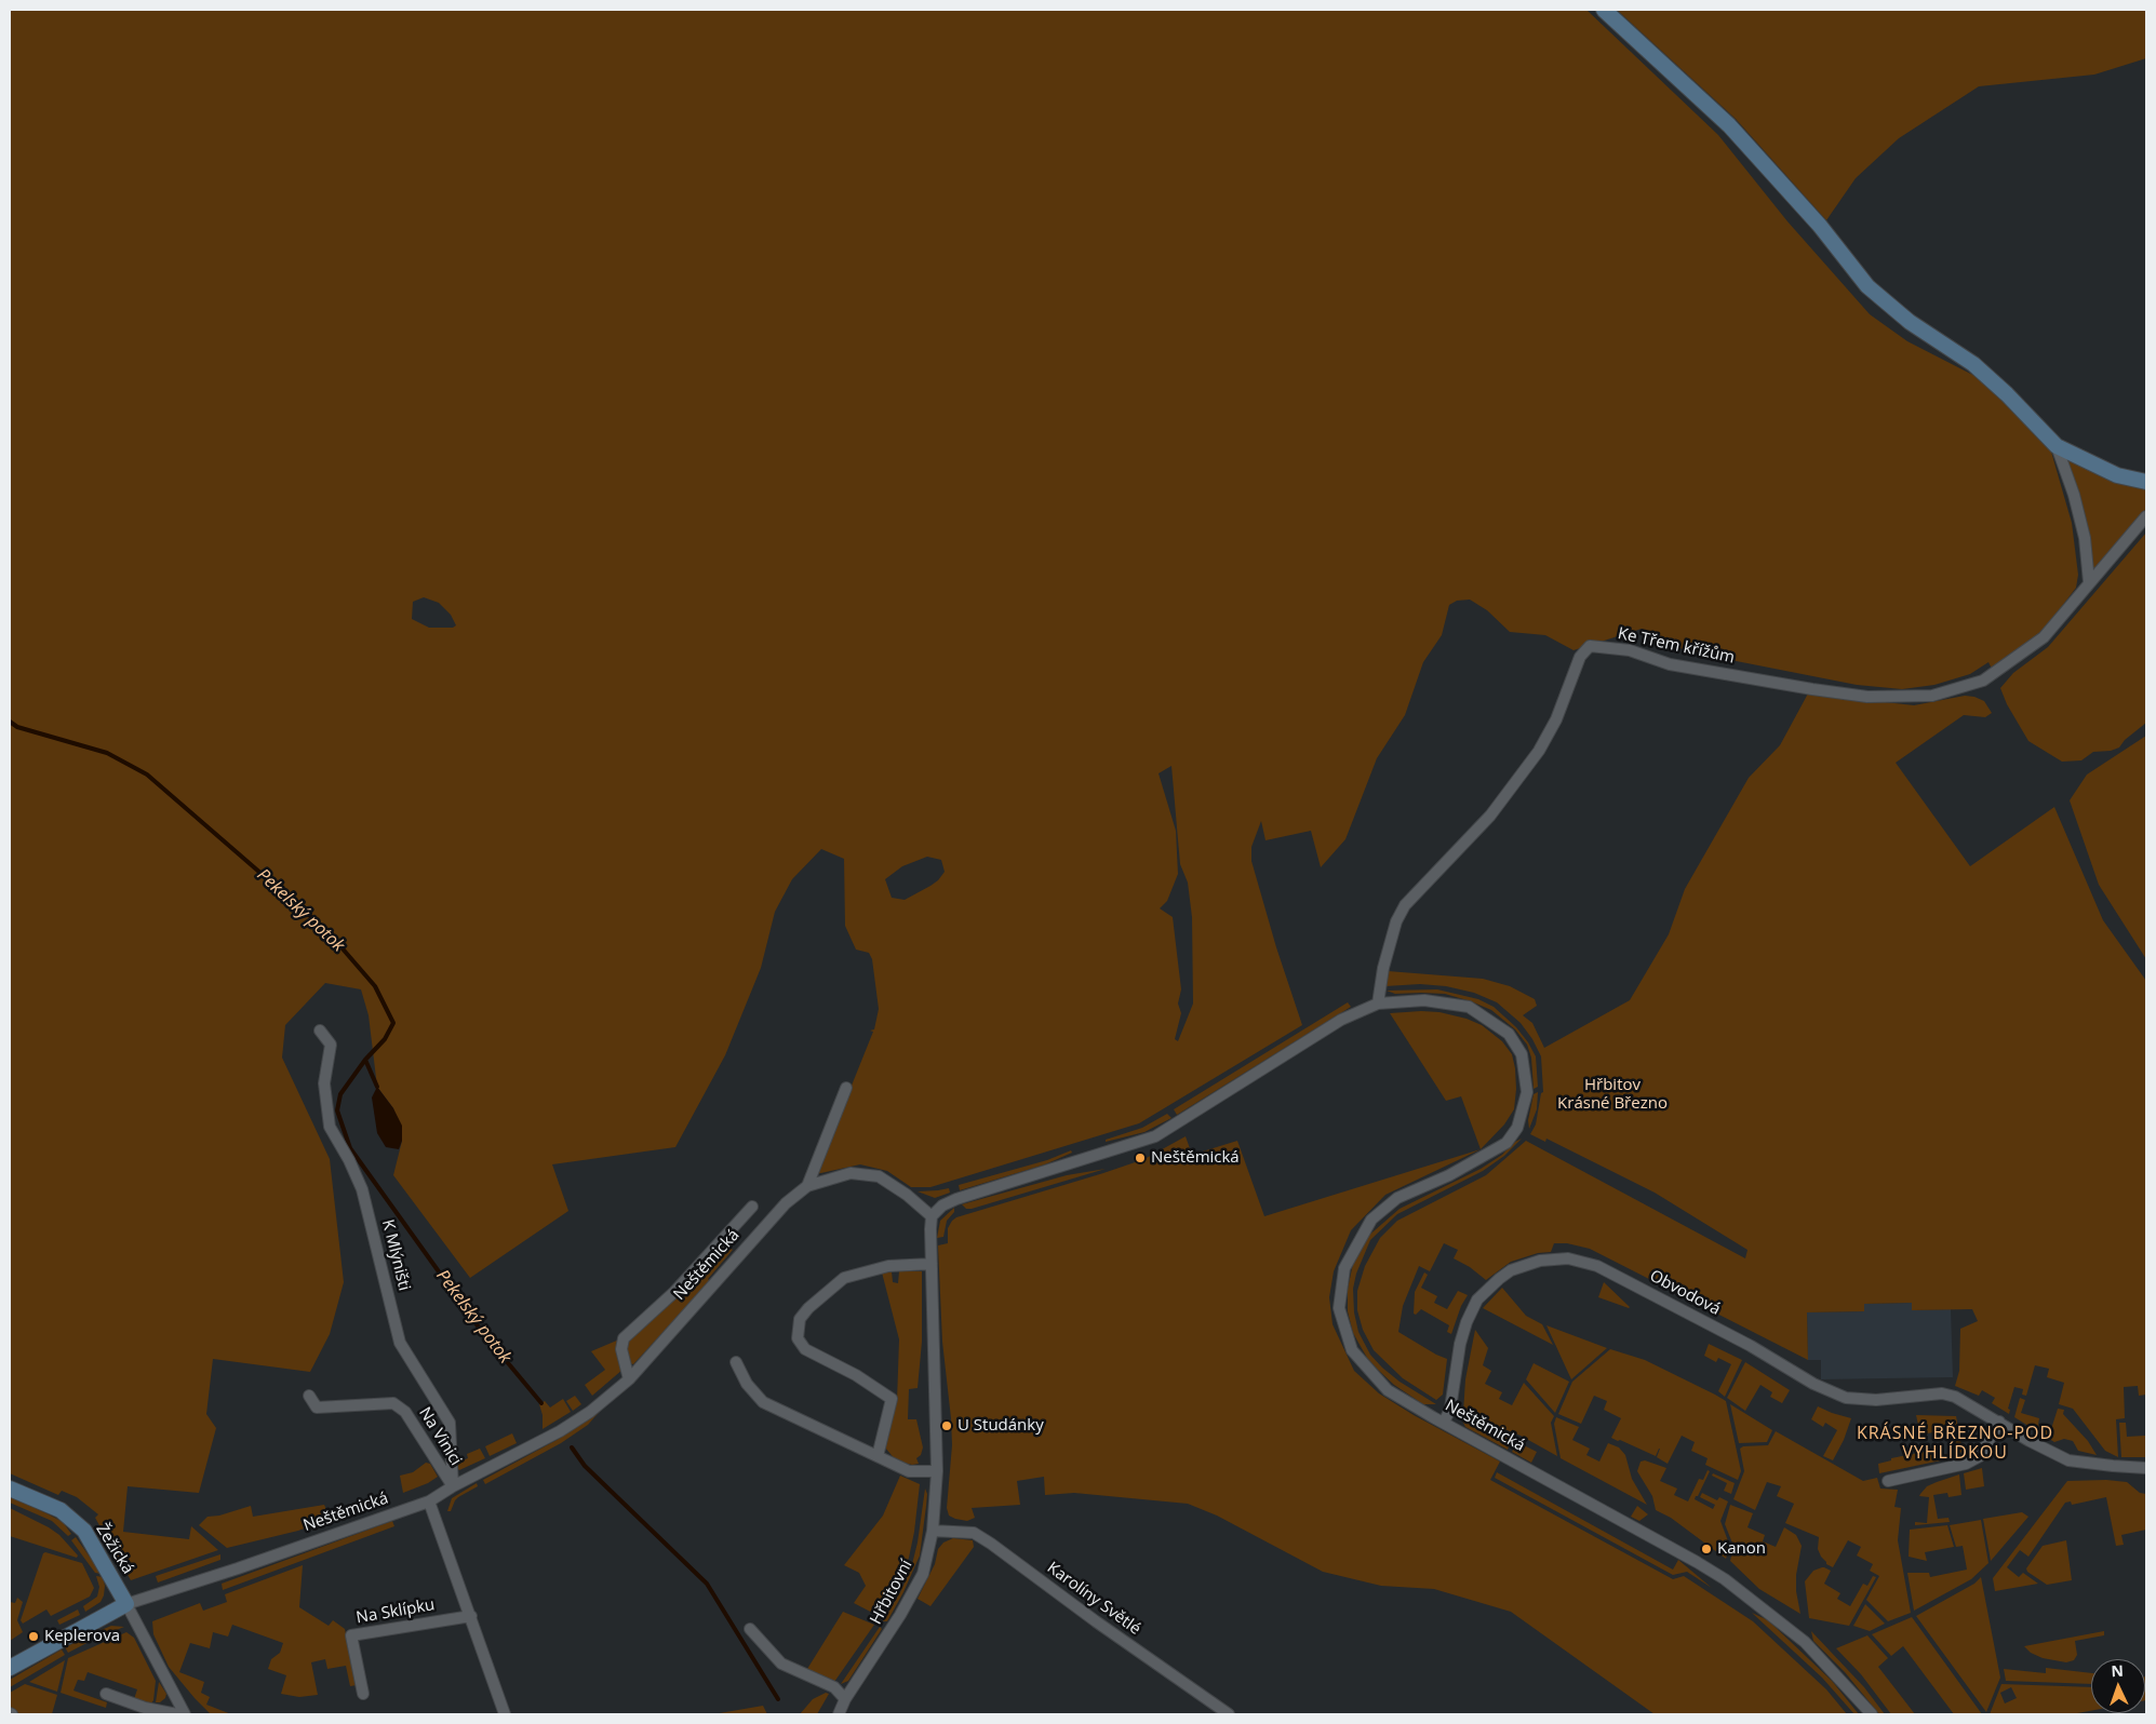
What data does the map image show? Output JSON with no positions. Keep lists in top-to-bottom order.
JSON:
{
  "streets": {
    "street": [
      "Ke Třem křížům",
      "K Mlýništi",
      "Neštěmická",
      "Obvodová",
      "Na Vinici",
      "Žežická",
      "Hřbitovní",
      "Karolíny Světlé",
      "Na Sklípku"
    ]
  },
  "crossings": [
    ["Ke Třem křížům", "Neštěmická"],
    ["K Mlýništi", "Neštěmická"],
    ["K Mlýništi", "Na Vinici"],
    ["Neštěmická", "Obvodová"],
    ["Neštěmická", "Na Vinici"],
    ["Neštěmická", "Žežická"],
    ["Neštěmická", "Hřbitovní"],
    ["Hřbitovní", "Karolíny Světlé"]
  ],
  "districts": ["KRÁSNÉ BŘEZNO-POD VYHLÍDKOU"],
  "water": ["Pekelský potok"],
  "parks": ["Hřbitov Krásné Březno"],
  "places": [
    "Neštěmická",
    "U Studánky",
    "Kanon",
    "Keplerova"
  ],
  "north": "top"
}
